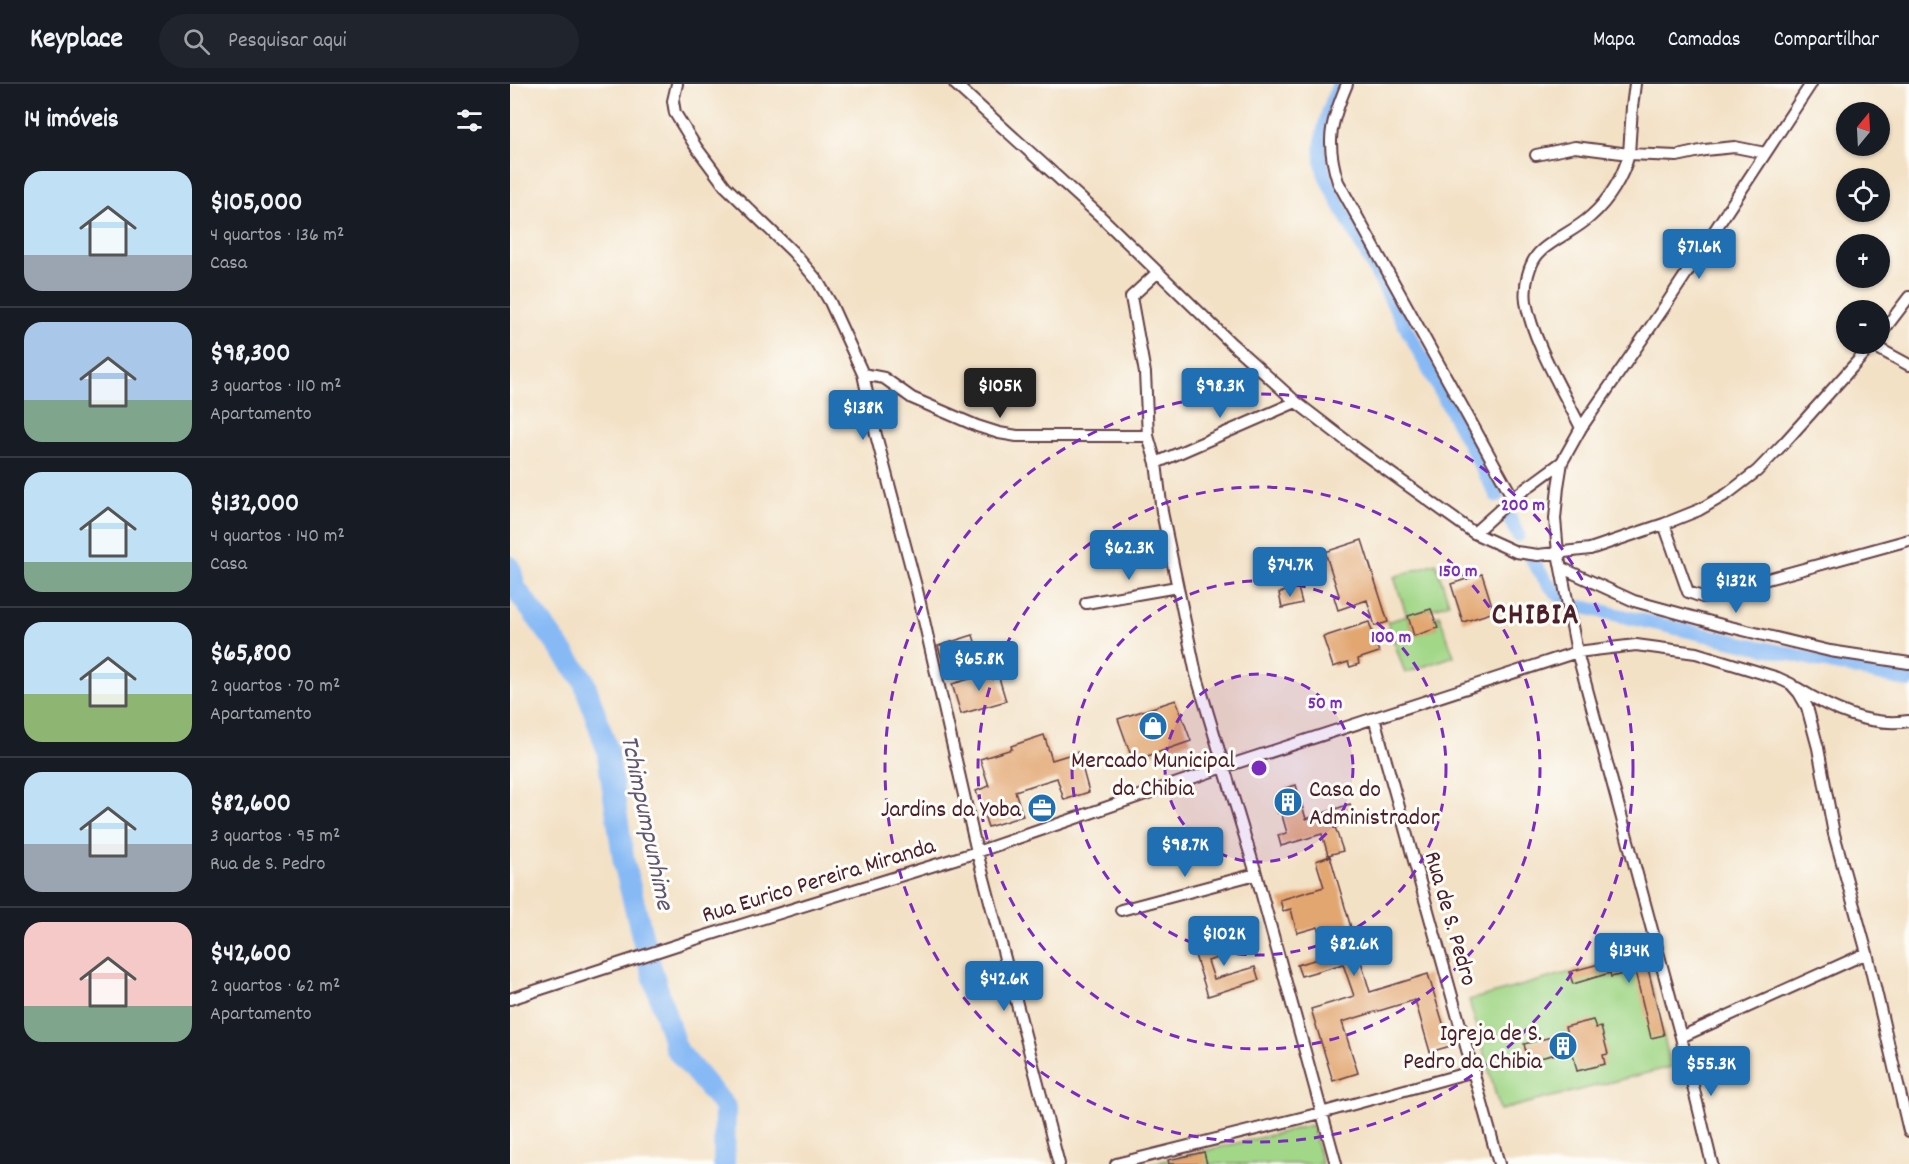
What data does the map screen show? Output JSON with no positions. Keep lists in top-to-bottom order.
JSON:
{
  "streets": {
    "street": ["Rua Eurico Pereira Miranda", "Rua de S. Pedro"]
  },
  "crossings": [
    ["Rua Eurico Pereira Miranda", "Rua de S. Pedro"]
  ],
  "districts": ["CHIBIA"],
  "water": ["Tchimpumpunhime"],
  "places": {
    "shop": ["Mercado Municipal da Chibia"],
    "building": ["Casa do Administrador", "Igreja de S. Pedro da Chibia"],
    "office": ["Jardins da Yoba"]
  },
  "north": "top",
  "page": {
    "header": "Keyplace",
    "search": "Pesquisar aqui",
    "nav": ["Mapa", "Camadas", "Compartilhar"],
    "heading": "14 imóveis",
    "map_buttons": ["+", "−"],
    "list": [
      {
        "name": "$105,000",
        "note": "4 quartos · 136 m² · Casa"
      },
      {
        "name": "$98,300",
        "note": "3 quartos · 110 m² · Apartamento"
      },
      {
        "name": "$132,000",
        "note": "4 quartos · 140 m² · Casa"
      },
      {
        "name": "$65,800",
        "note": "2 quartos · 70 m² · Apartamento"
      },
      {
        "name": "$82,600",
        "note": "3 quartos · 95 m² · Rua de S. Pedro"
      },
      {
        "name": "$42,600",
        "note": "2 quartos · 62 m² · Apartamento"
      }
    ],
    "price": [
      "$71.6K",
      "$105K",
      "$98.3K",
      "$138K",
      "$62.3K",
      "$74.7K",
      "$132K",
      "$65.8K",
      "$98.7K",
      "$102K",
      "$82.6K",
      "$134K",
      "$42.6K",
      "$55.3K"
    ]
  },
  "rings": [
    "200 m",
    "150 m",
    "100 m",
    "50 m"
  ]
}
